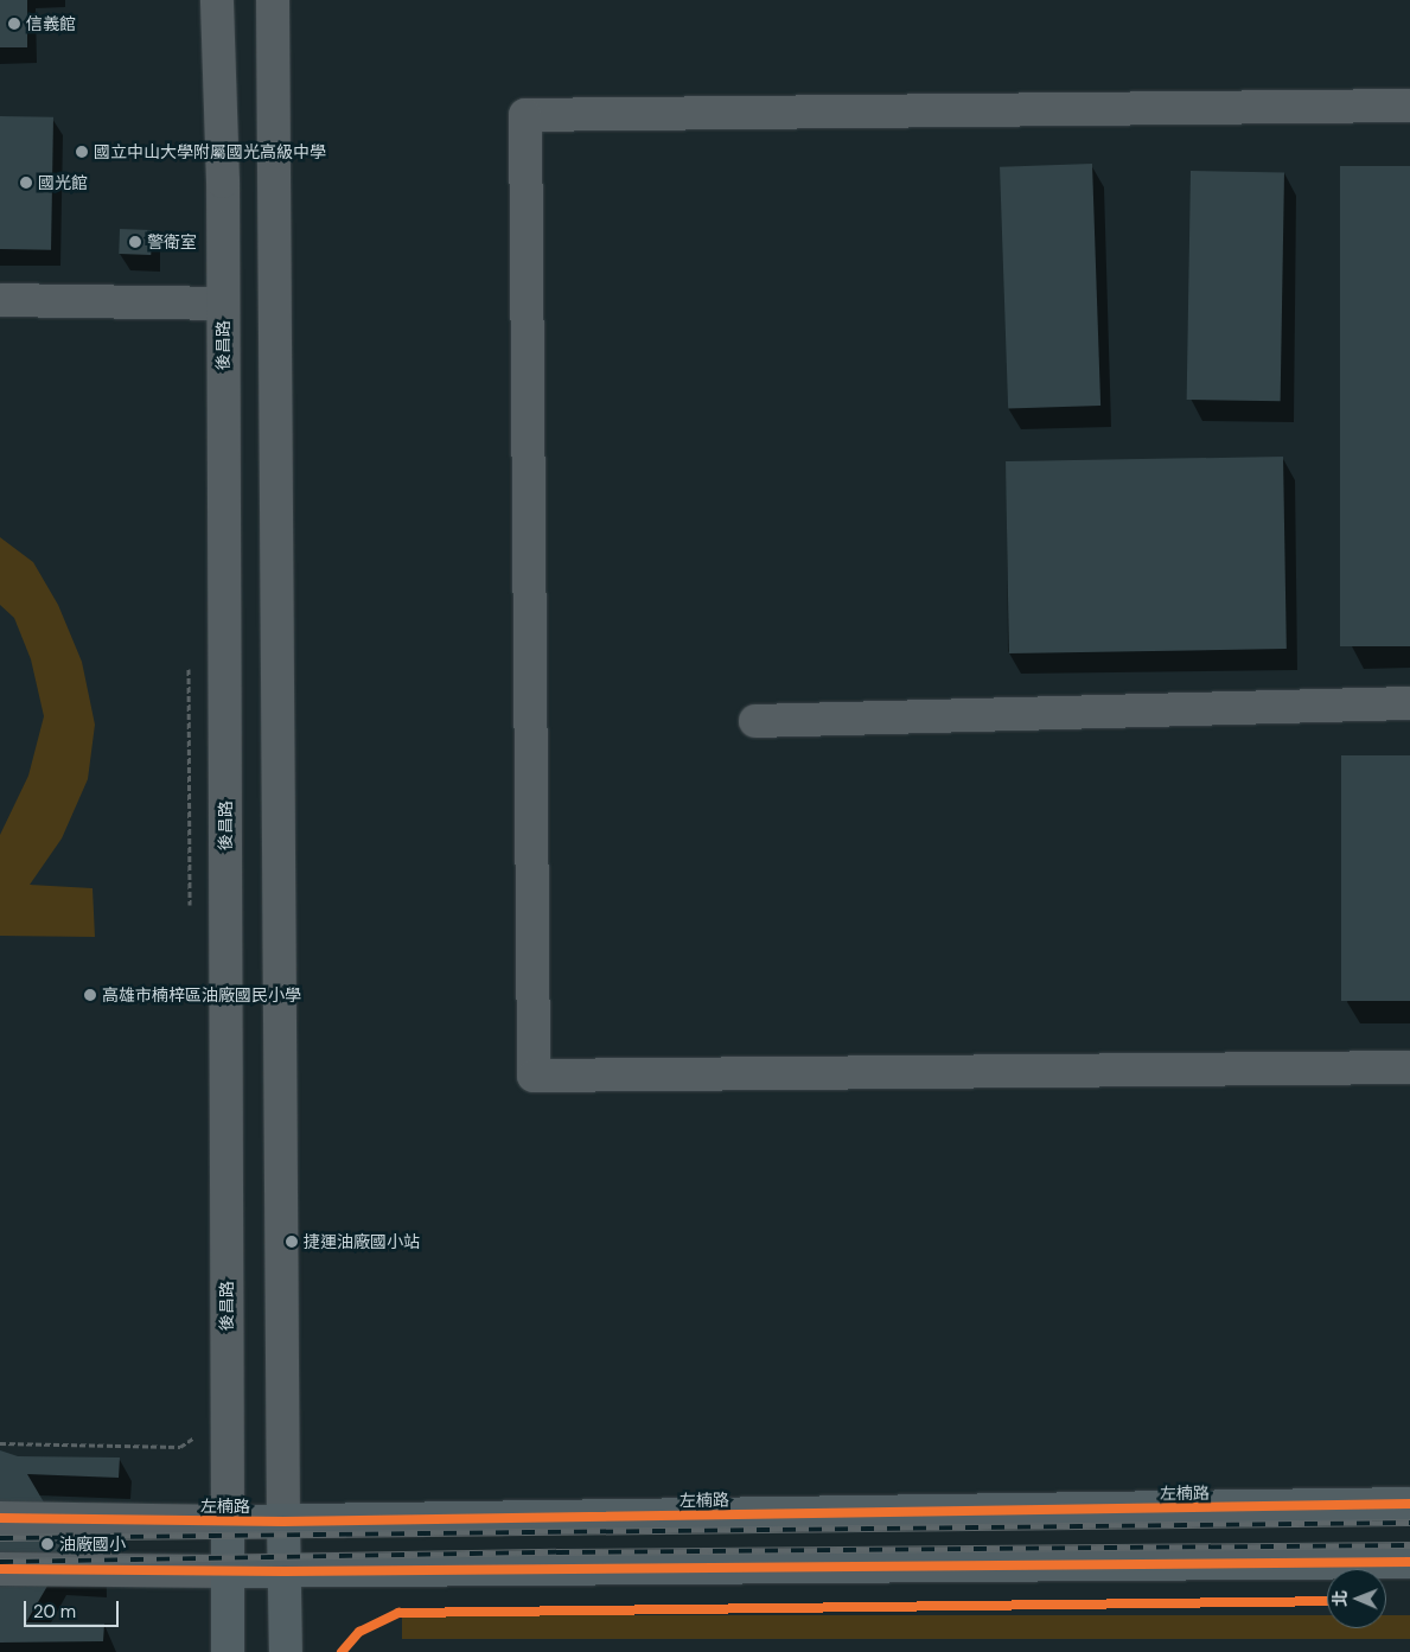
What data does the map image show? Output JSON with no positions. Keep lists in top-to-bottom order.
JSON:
{
  "streets": {
    "main road": ["後昌路", "左楠路"]
  },
  "crossings": [
    ["後昌路", "左楠路"]
  ],
  "places": [
    "信義館",
    "國立中山大學附屬國光高級中學",
    "國光館",
    "警衛室",
    "高雄市楠梓區油廠國民小學",
    "捷運油廠國小站",
    "油廠國小"
  ],
  "scale_bar": "20 m",
  "north": "left"
}
